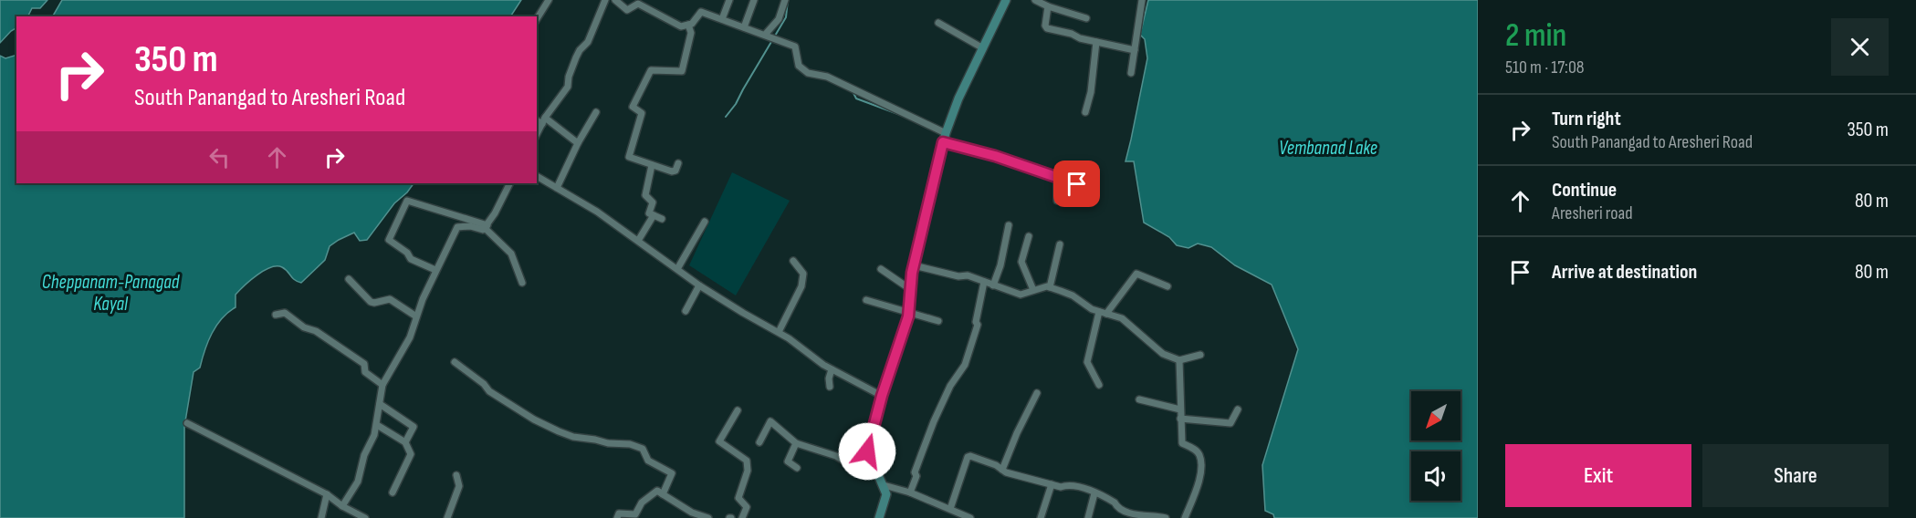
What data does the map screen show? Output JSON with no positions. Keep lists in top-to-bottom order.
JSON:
{
  "water": ["Vembanad Lake", "Cheppanam-Panagad Kayal"],
  "north": "bottom left",
  "page": {
    "heading": ["2 min", "510 m · 17:08"],
    "turn": ["350 m", "South Panangad to Aresheri Road"],
    "list": [
      {
        "name": "Turn right",
        "note": "South Panangad to Aresheri Road",
        "value": "350 m"
      },
      {
        "name": "Continue",
        "note": "Aresheri road",
        "value": "80 m"
      },
      {
        "name": "Arrive at destination",
        "value": "80 m"
      }
    ],
    "buttons": ["Exit", "Share"]
  }
}
